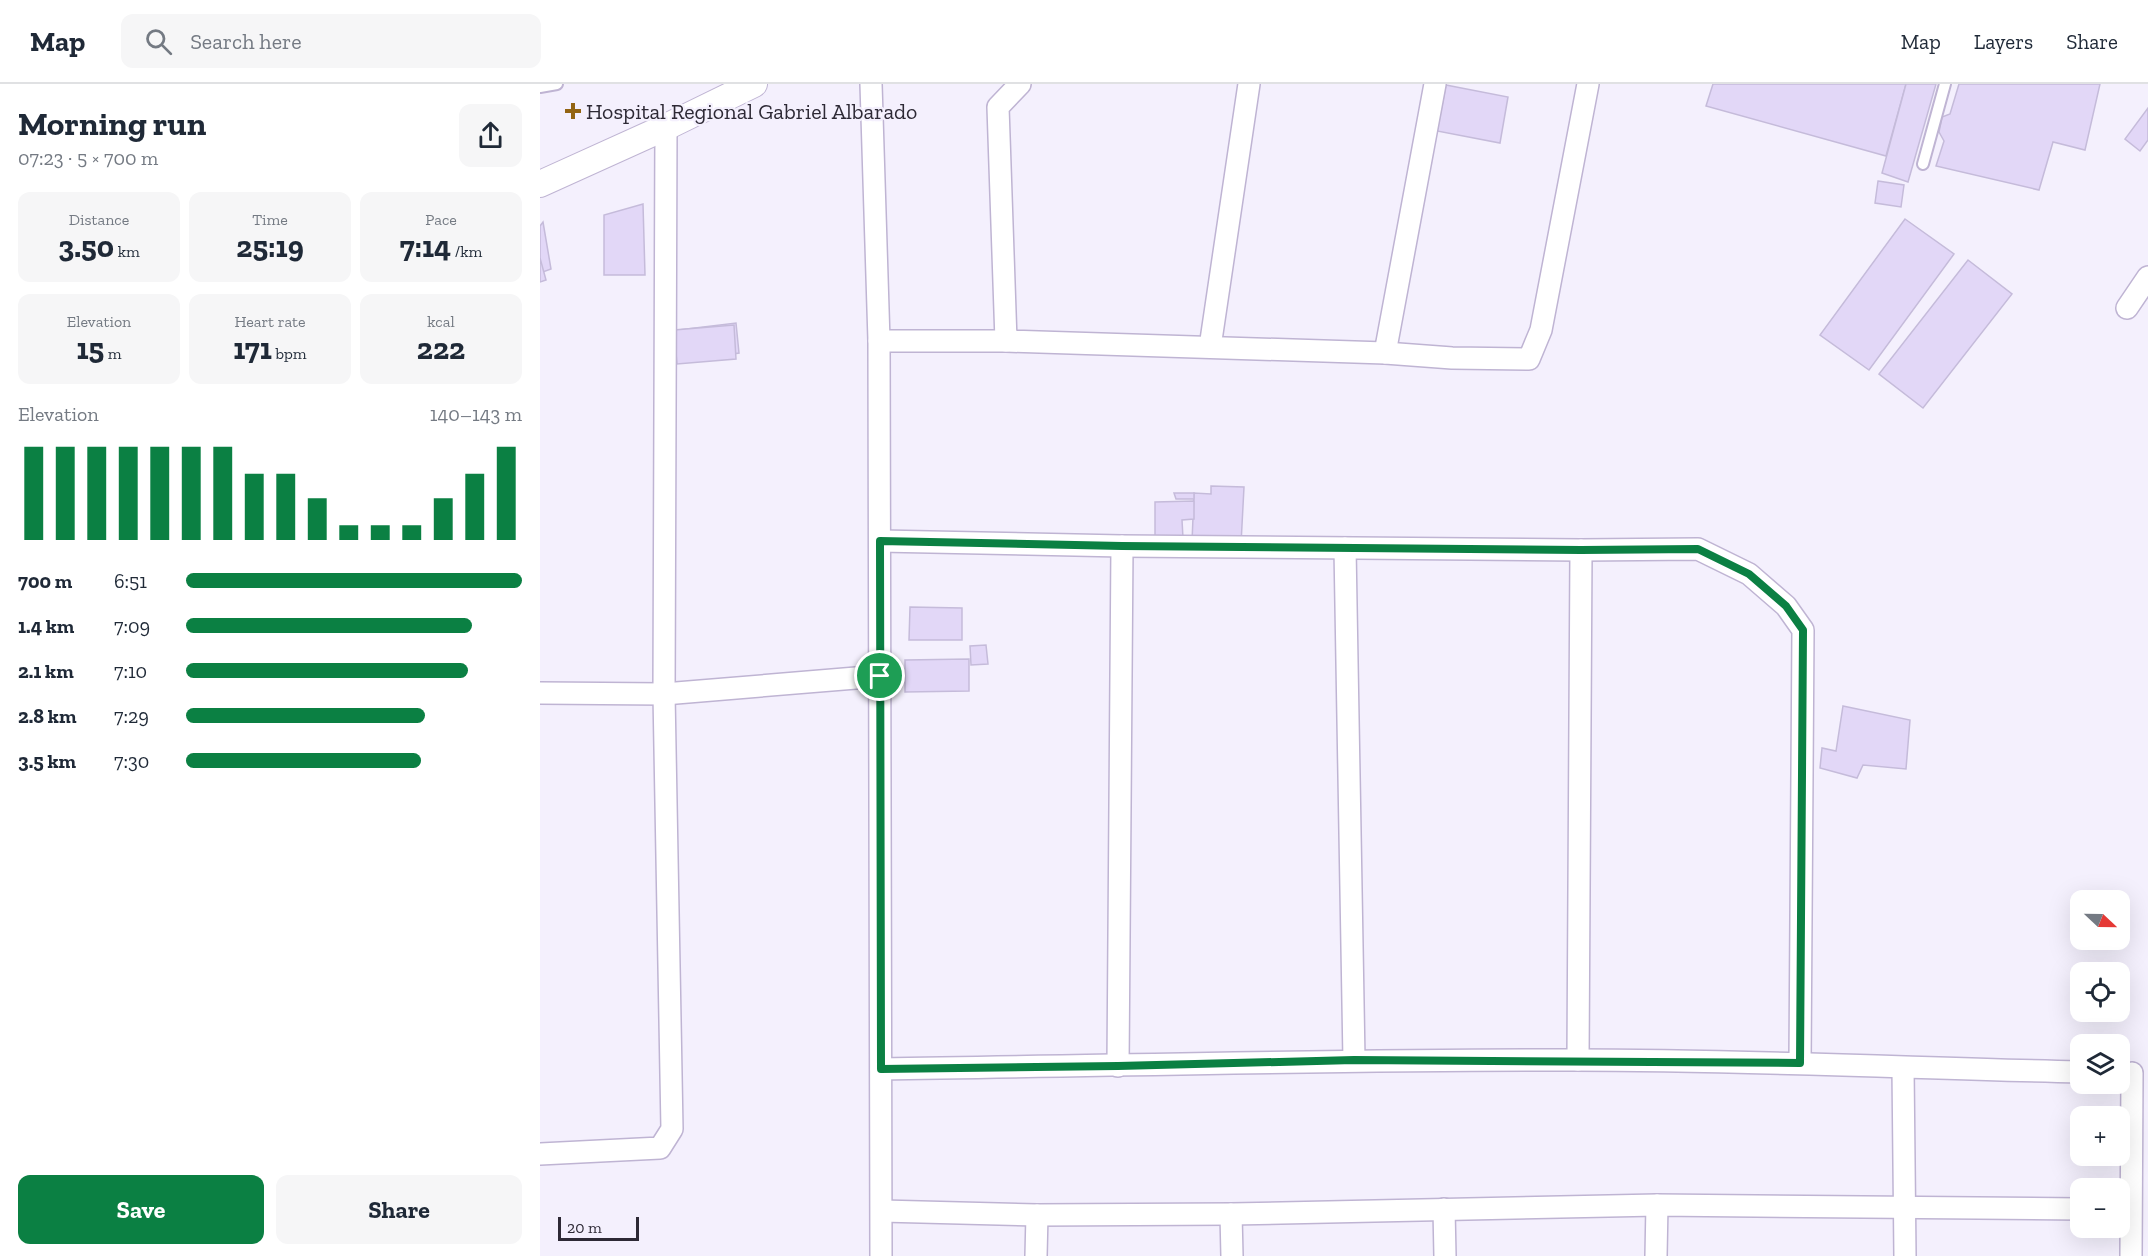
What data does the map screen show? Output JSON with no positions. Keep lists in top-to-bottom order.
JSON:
{
  "places": {
    "health": ["Hospital Regional Gabriel Albarado"]
  },
  "scale_bar": "20 m",
  "north": "right",
  "page": {
    "header": "Map",
    "search": "Search here",
    "nav": ["Map", "Layers", "Share"],
    "heading": ["Morning run", "07:23 · 5 × 700 m"],
    "stats": [
      ["Distance", "3.50 km"],
      ["Time", "25:19"],
      ["Pace", "7:14 /km"],
      ["Elevation", "15 m"],
      ["Heart rate", "171 bpm"],
      ["kcal", "222"]
    ],
    "chart": ["Elevation", "140–143 m"],
    "list": [
      {
        "name": "700 m",
        "note": "6:51"
      },
      {
        "name": "1.4 km",
        "note": "7:09"
      },
      {
        "name": "2.1 km",
        "note": "7:10"
      },
      {
        "name": "2.8 km",
        "note": "7:29"
      },
      {
        "name": "3.5 km",
        "note": "7:30"
      }
    ],
    "map_buttons": ["+", "−"],
    "buttons": ["Save", "Share"],
    "scale": "20 m"
  }
}
